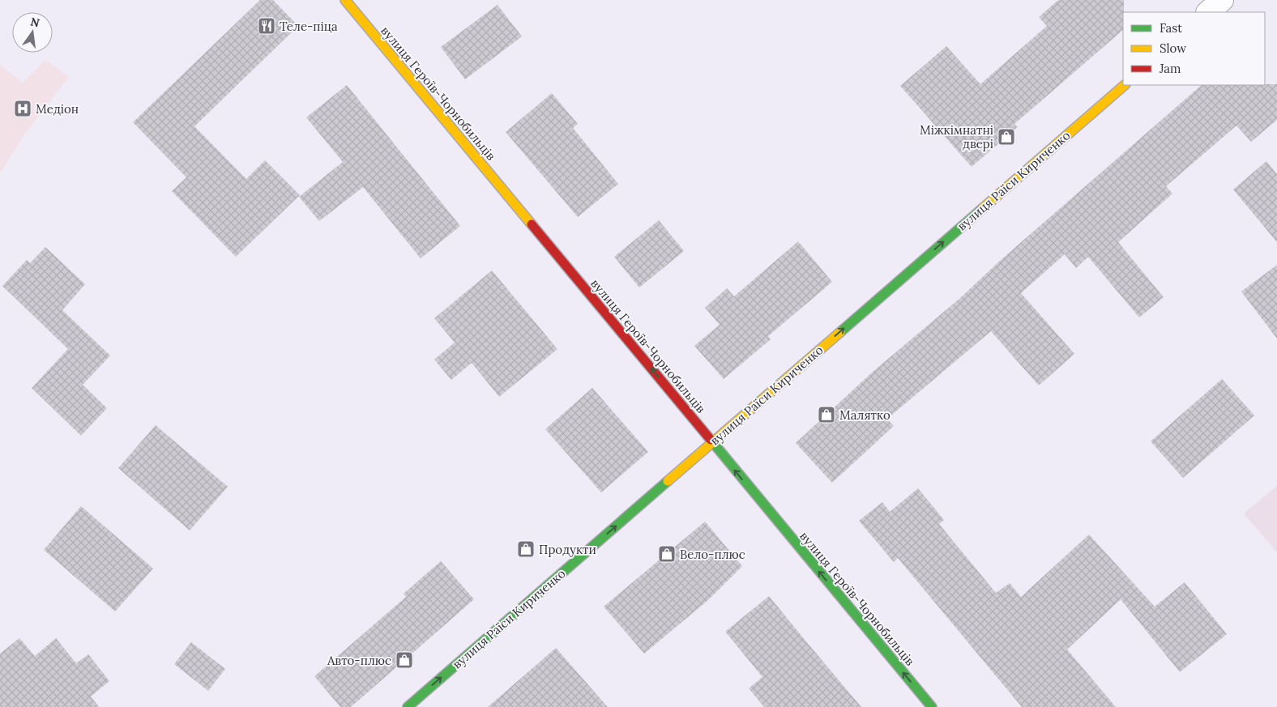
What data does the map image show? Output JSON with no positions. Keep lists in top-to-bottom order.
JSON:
{
  "streets": {
    "street": ["вулиця Героїв-Чорнобильців", "вулиця Раїси Кириченко"]
  },
  "crossings": [
    ["вулиця Героїв-Чорнобильців", "вулиця Раїси Кириченко"]
  ],
  "one_way": ["вулиця Героїв-Чорнобильців", "вулиця Раїси Кириченко"],
  "places": {
    "restaurant": ["Теле-піца"],
    "hospital": ["Медіон"],
    "shop": [
      "Міжкімнатні двері",
      "Малятко",
      "Продукти",
      "Вело-плюс",
      "Авто-плюс"
    ]
  },
  "legend": ["Fast", "Slow", "Jam"],
  "north": "top"
}
